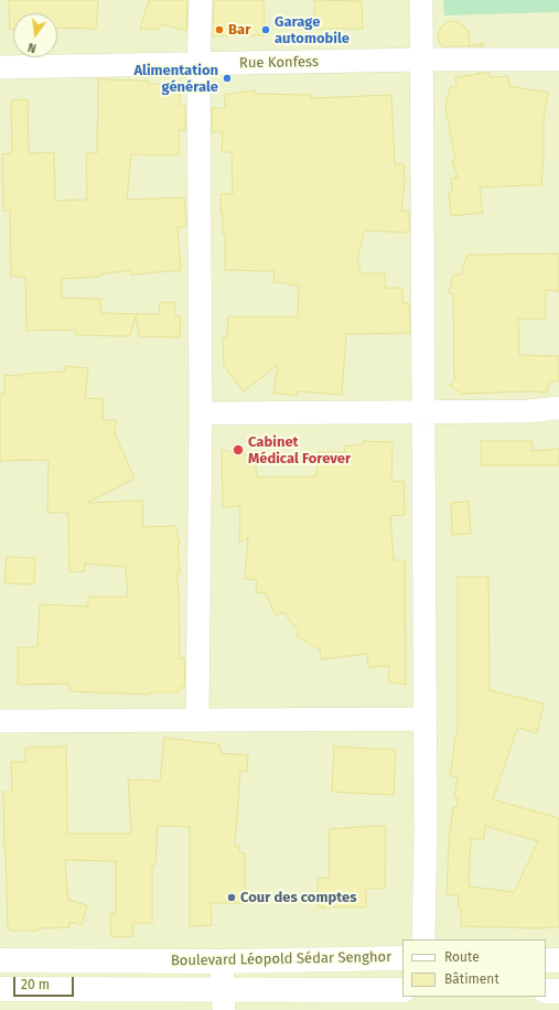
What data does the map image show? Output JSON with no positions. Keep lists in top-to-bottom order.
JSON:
{
  "streets": {
    "main road": ["Boulevard Léopold Sédar Senghor"],
    "street": ["Rue Konfess"]
  },
  "places": [
    "Bar",
    "Garage automobile",
    "Alimentation générale",
    "Cabinet Médical Forever",
    "Cour des comptes"
  ],
  "legend": ["Route", "Bâtiment"],
  "scale_bar": "20 m",
  "north": "bottom"
}
